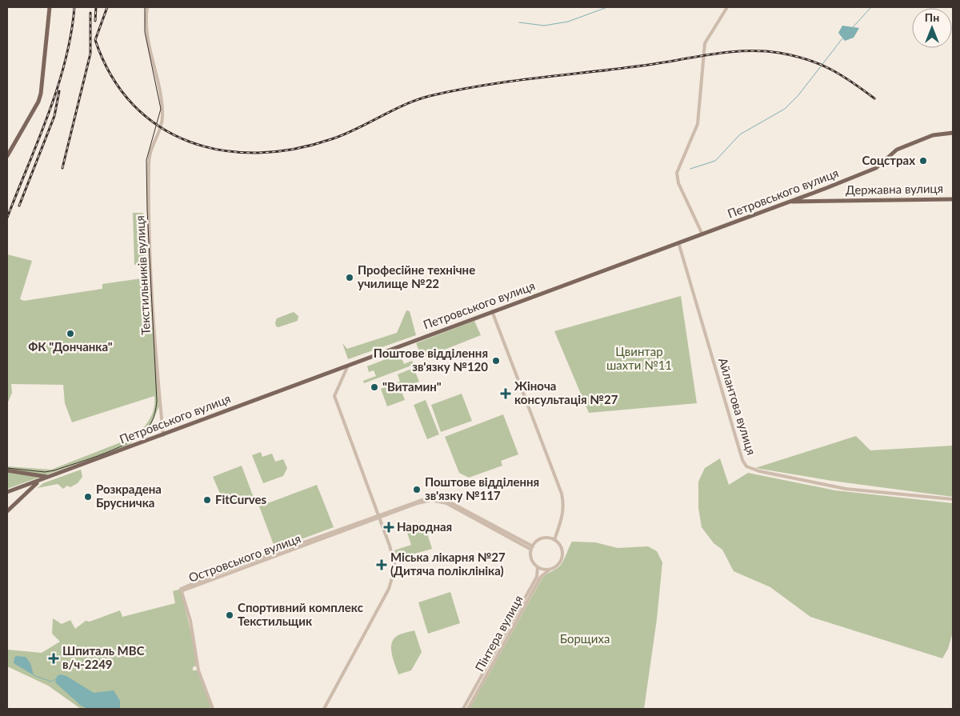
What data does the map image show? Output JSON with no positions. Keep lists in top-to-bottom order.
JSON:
{
  "streets": {
    "main road": ["Державна вулиця", "Петровського вулиця"],
    "street": [
      "Текстильників вулиця",
      "Айлантова вулиця",
      "Островського вулиця",
      "Пінтера вулиця"
    ]
  },
  "crossings": [
    ["Державна вулиця", "Петровського вулиця"],
    ["Петровського вулиця", "Текстильників вулиця"],
    ["Петровського вулиця", "Айлантова вулиця"],
    ["Островського вулиця", "Пінтера вулиця"]
  ],
  "parks": ["Цвинтар шахти №11", "Борщиха"],
  "places": {
    "other": [
      "Соцстрах",
      "Професійне технічне училище №22",
      "ФК \"Дончанка\"",
      "Поштове відділення зв'язку №120",
      "\"Витамин\"",
      "Поштове відділення зв'язку №117",
      "Розкрадена Брусничка",
      "FitCurves",
      "Спортивний комплекс Текстильщик"
    ],
    "health": [
      "Жіноча консультація №27",
      "Народная",
      "Міська лікарня №27 (Дитяча поліклініка)",
      "Шпиталь МВС в/ч-2249"
    ]
  },
  "north": "top"
}
